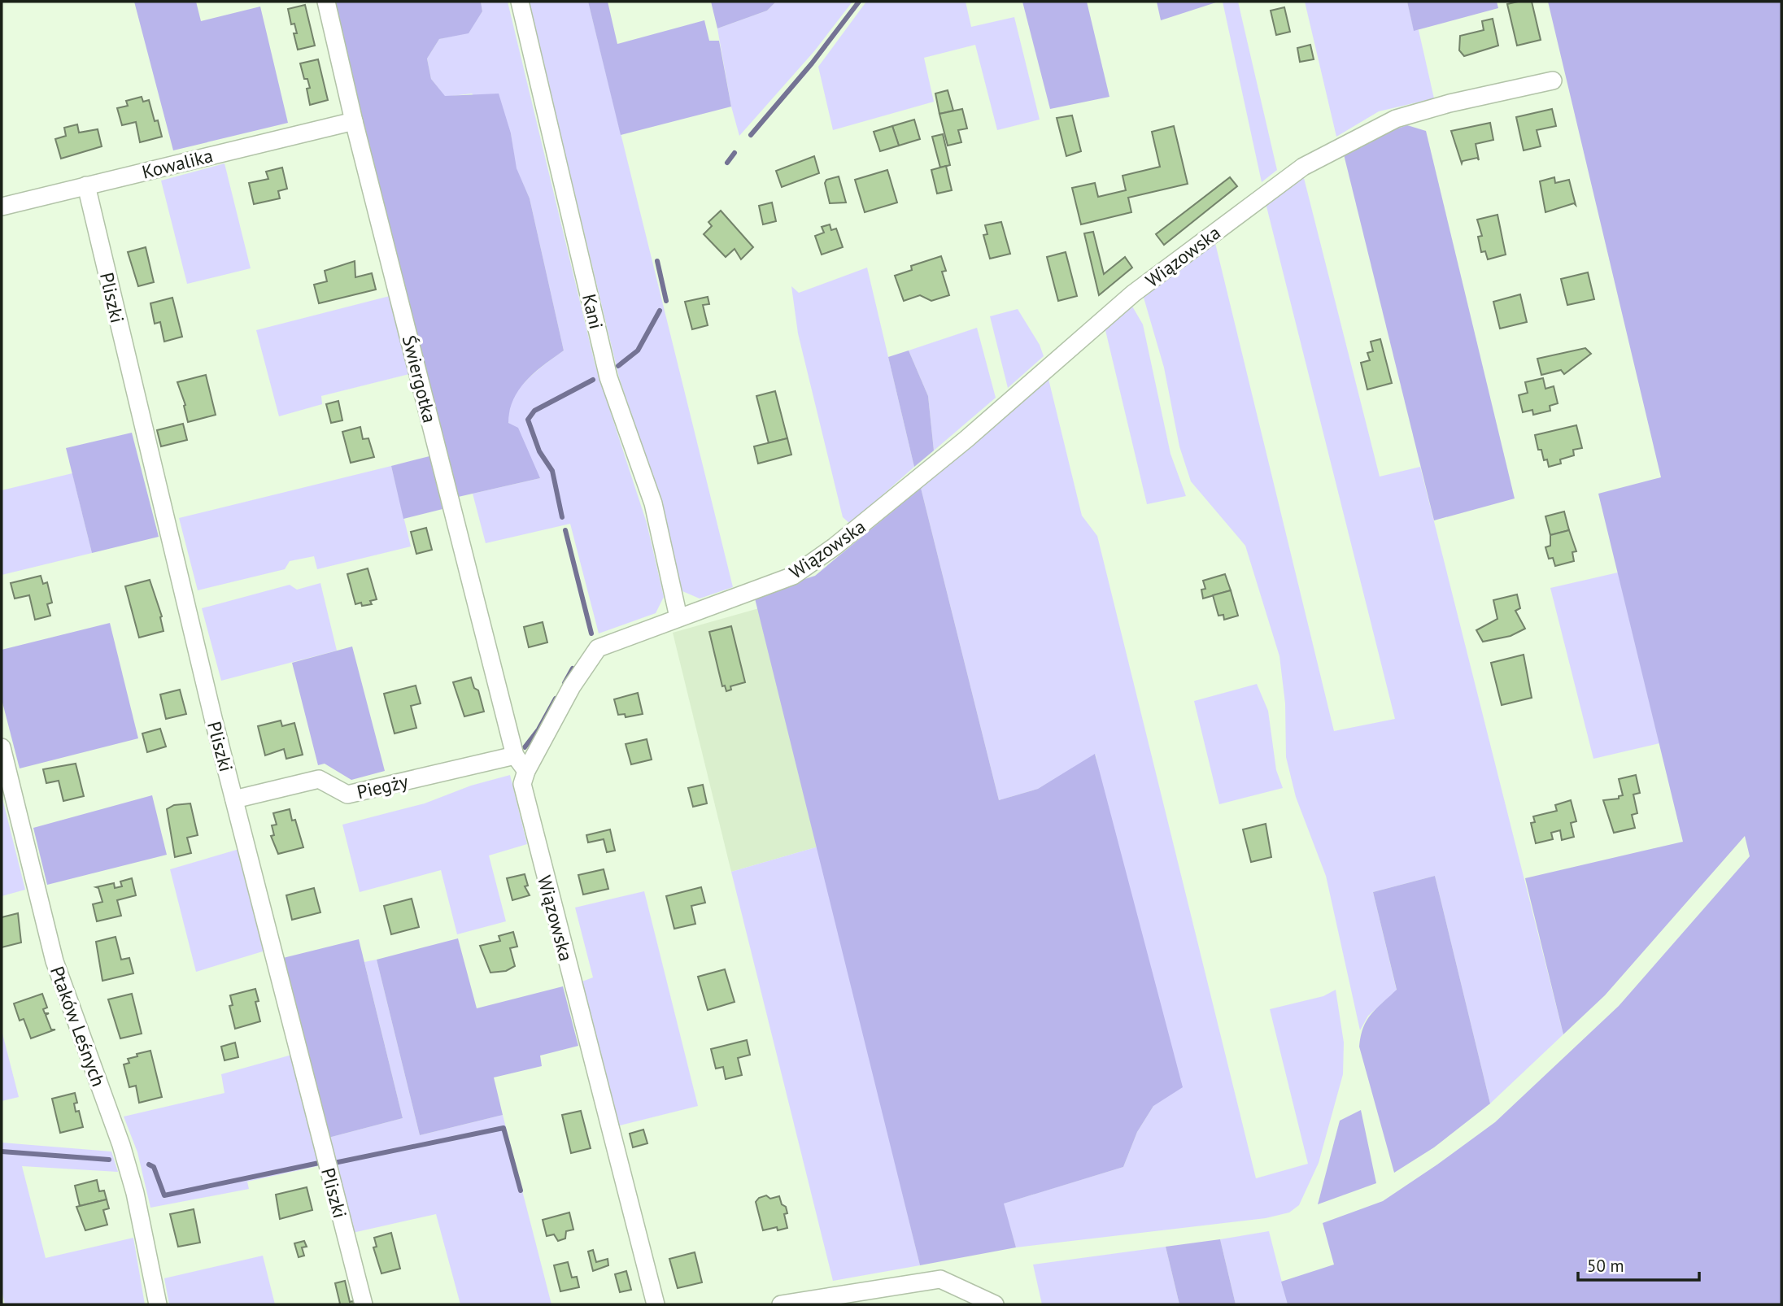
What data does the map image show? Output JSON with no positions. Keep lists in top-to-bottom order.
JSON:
{
  "streets": {
    "street": [
      "Kowalika",
      "Wiązowska",
      "Pliszki",
      "Kani",
      "Świergotka",
      "Piegży",
      "Ptaków Leśnych"
    ]
  },
  "crossings": [
    ["Kowalika", "Pliszki"],
    ["Kowalika", "Świergotka"],
    ["Wiązowska", "Kani"],
    ["Pliszki", "Piegży"],
    ["Świergotka", "Piegży"]
  ],
  "scale_bar": "50 m"
}
